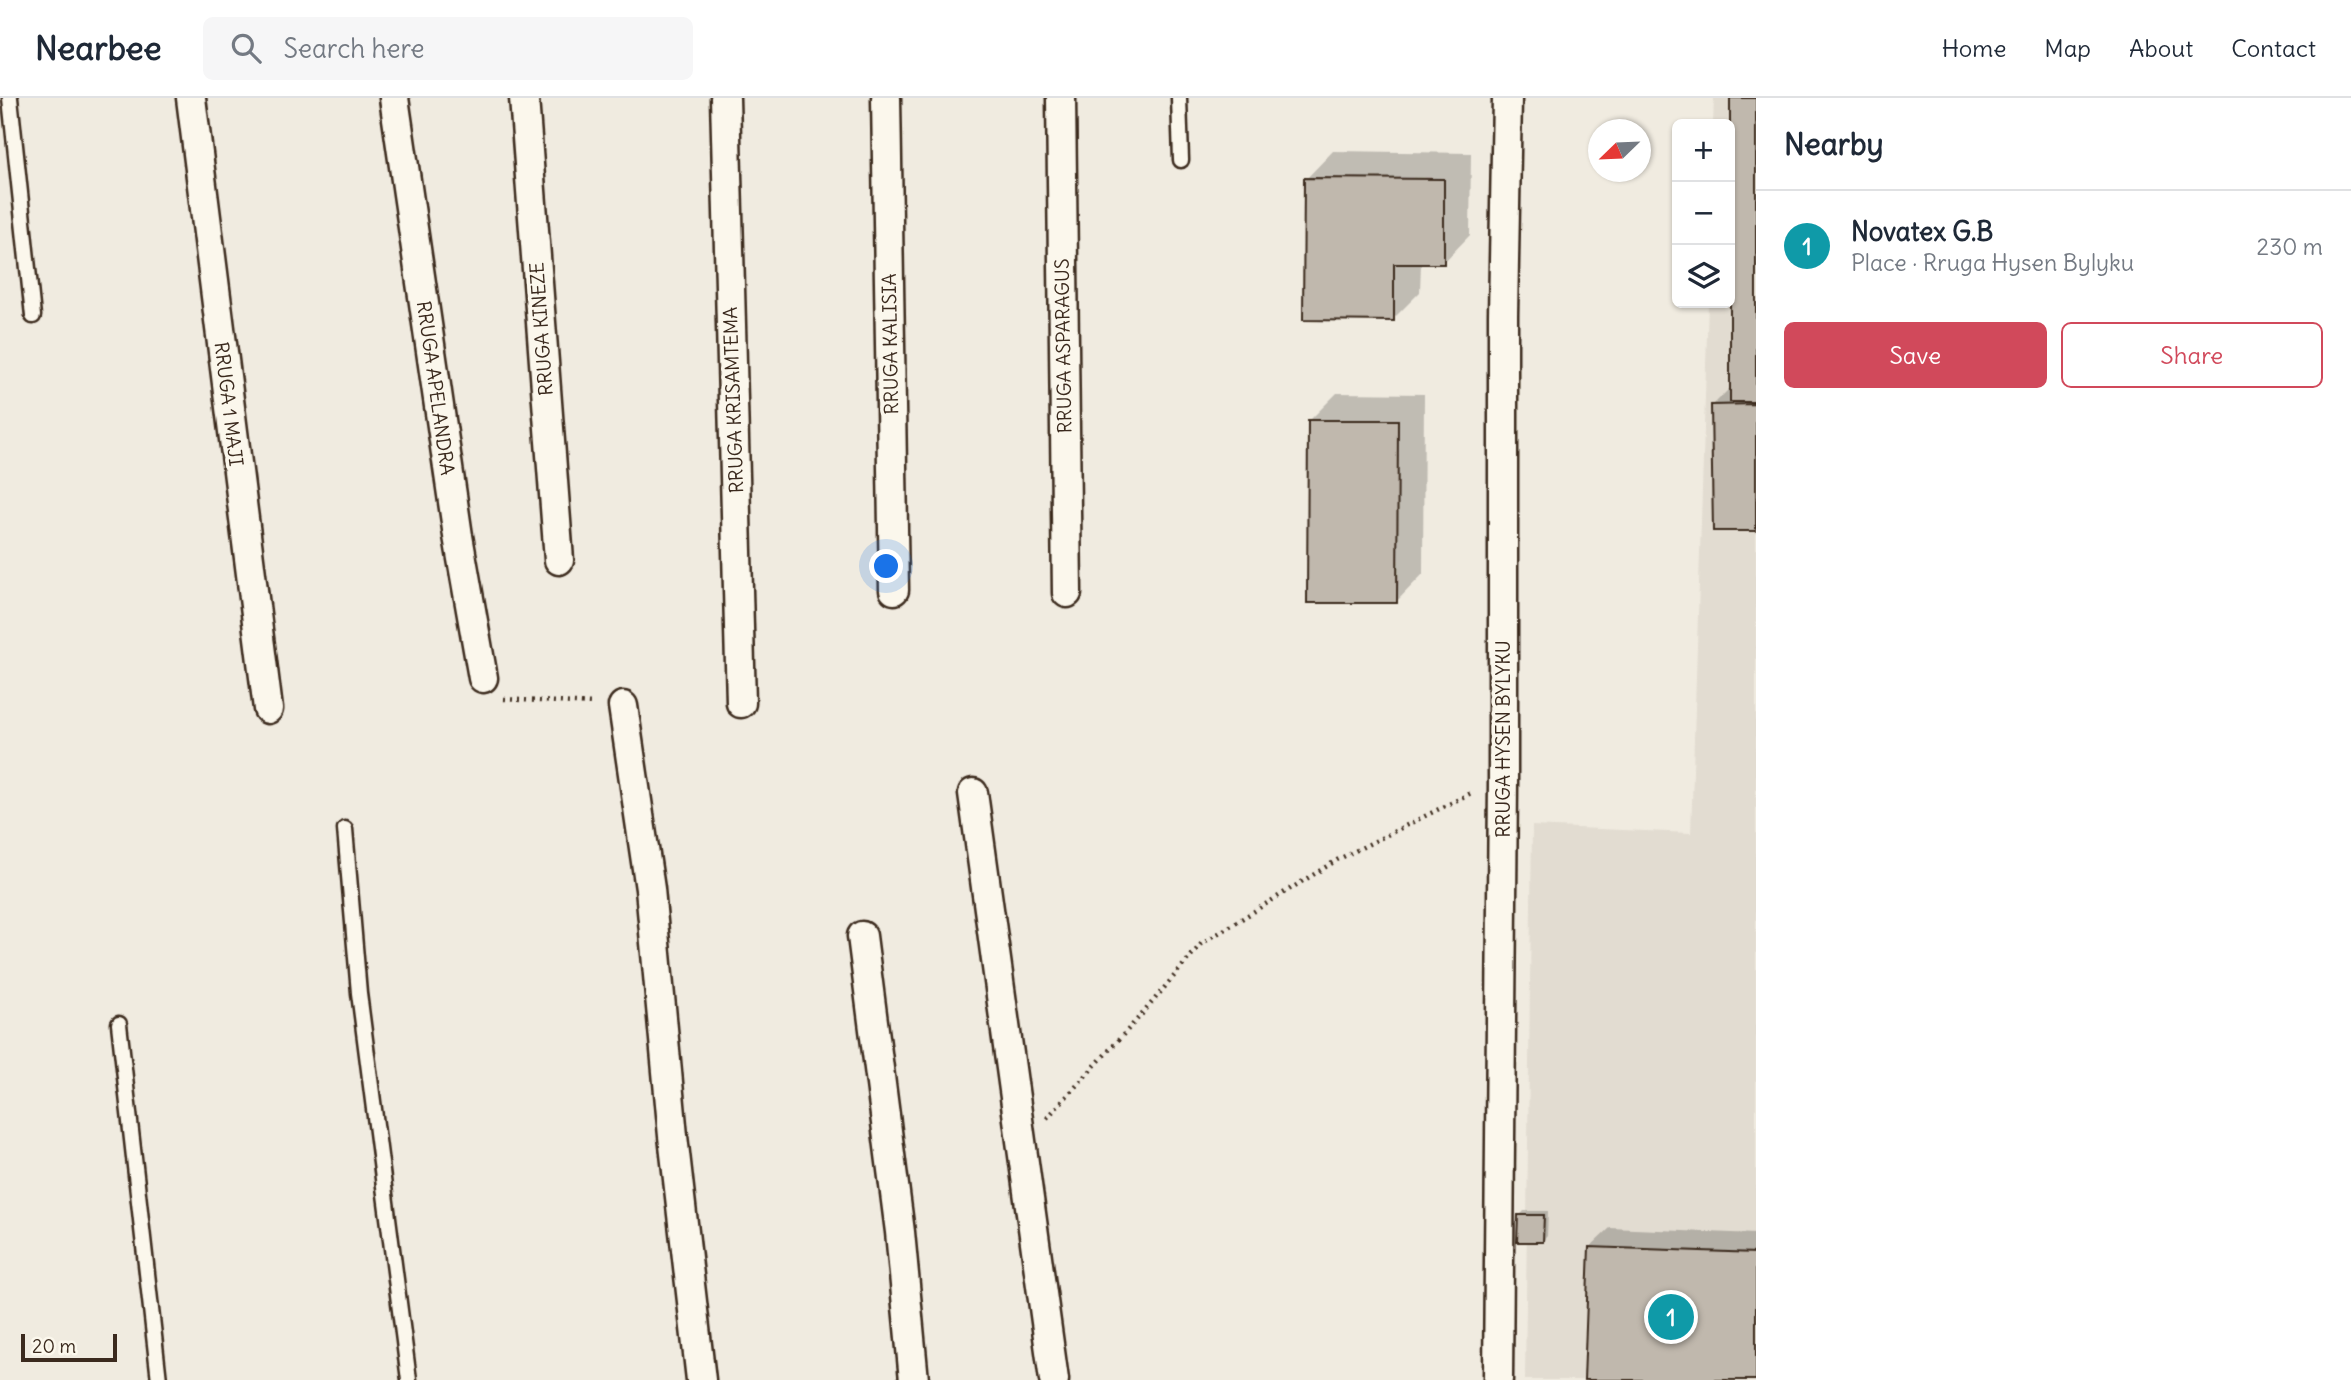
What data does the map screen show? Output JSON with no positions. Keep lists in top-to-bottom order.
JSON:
{
  "streets": {
    "street": [
      "RRUGA KINEZE",
      "RRUGA KALISIA",
      "RRUGA ASPARAGUS",
      "RRUGA APELANDRA",
      "RRUGA KRISAMTEMA",
      "RRUGA 1 MAJI",
      "RRUGA HYSEN BYLYKU"
    ]
  },
  "scale_bar": "20 m",
  "north": "bottom left",
  "page": {
    "header": "Nearbee",
    "search": "Search here",
    "nav": [
      "Home",
      "Map",
      "About",
      "Contact"
    ],
    "heading": "Nearby",
    "map_buttons": ["+", "−"],
    "list": [
      {
        "mark": "1",
        "name": "Novatex G.B",
        "note": "Place · Rruga Hysen Bylyku",
        "value": "230 m"
      }
    ],
    "buttons": ["Save", "Share"],
    "pins": "1",
    "scale": "20 m"
  }
}
